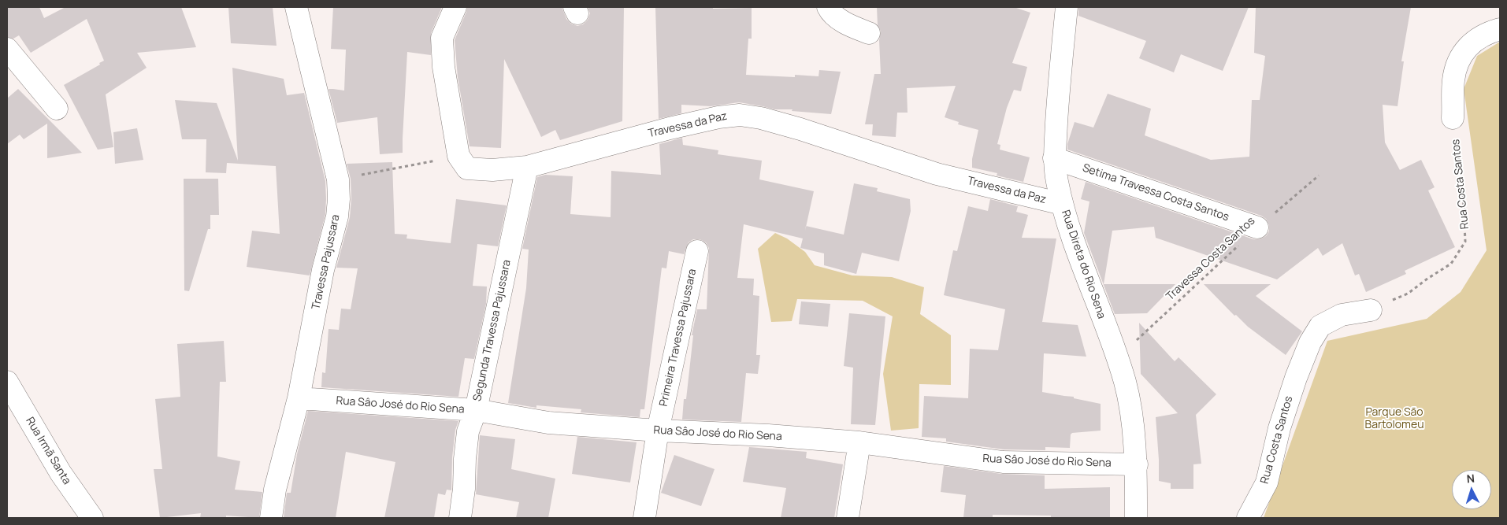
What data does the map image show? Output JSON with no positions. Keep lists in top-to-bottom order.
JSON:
{
  "streets": {
    "street": [
      "Travessa da Paz",
      "Rua Costa Santos",
      "Setima Travessa Costa Santos",
      "Travessa Pajussara",
      "Rua Direta do Rio Sena",
      "Segunda Travessa Pajussara",
      "Primeira Travessa Pajussara",
      "Rua Sâo José do Rio Sena",
      "Rua Irmã Santa"
    ],
    "path": ["Travessa Costa Santos"]
  },
  "crossings": [
    ["Travessa da Paz", "Rua Direta do Rio Sena"],
    ["Travessa da Paz", "Segunda Travessa Pajussara"],
    ["Setima Travessa Costa Santos", "Travessa Costa Santos"],
    ["Setima Travessa Costa Santos", "Rua Direta do Rio Sena"],
    ["Travessa Costa Santos", "Rua Direta do Rio Sena"],
    ["Travessa Pajussara", "Rua Sâo José do Rio Sena"],
    ["Rua Direta do Rio Sena", "Rua Sâo José do Rio Sena"],
    ["Segunda Travessa Pajussara", "Rua Sâo José do Rio Sena"],
    ["Primeira Travessa Pajussara", "Rua Sâo José do Rio Sena"]
  ],
  "parks": ["Parque São Bartolomeu"],
  "north": "top"
}
